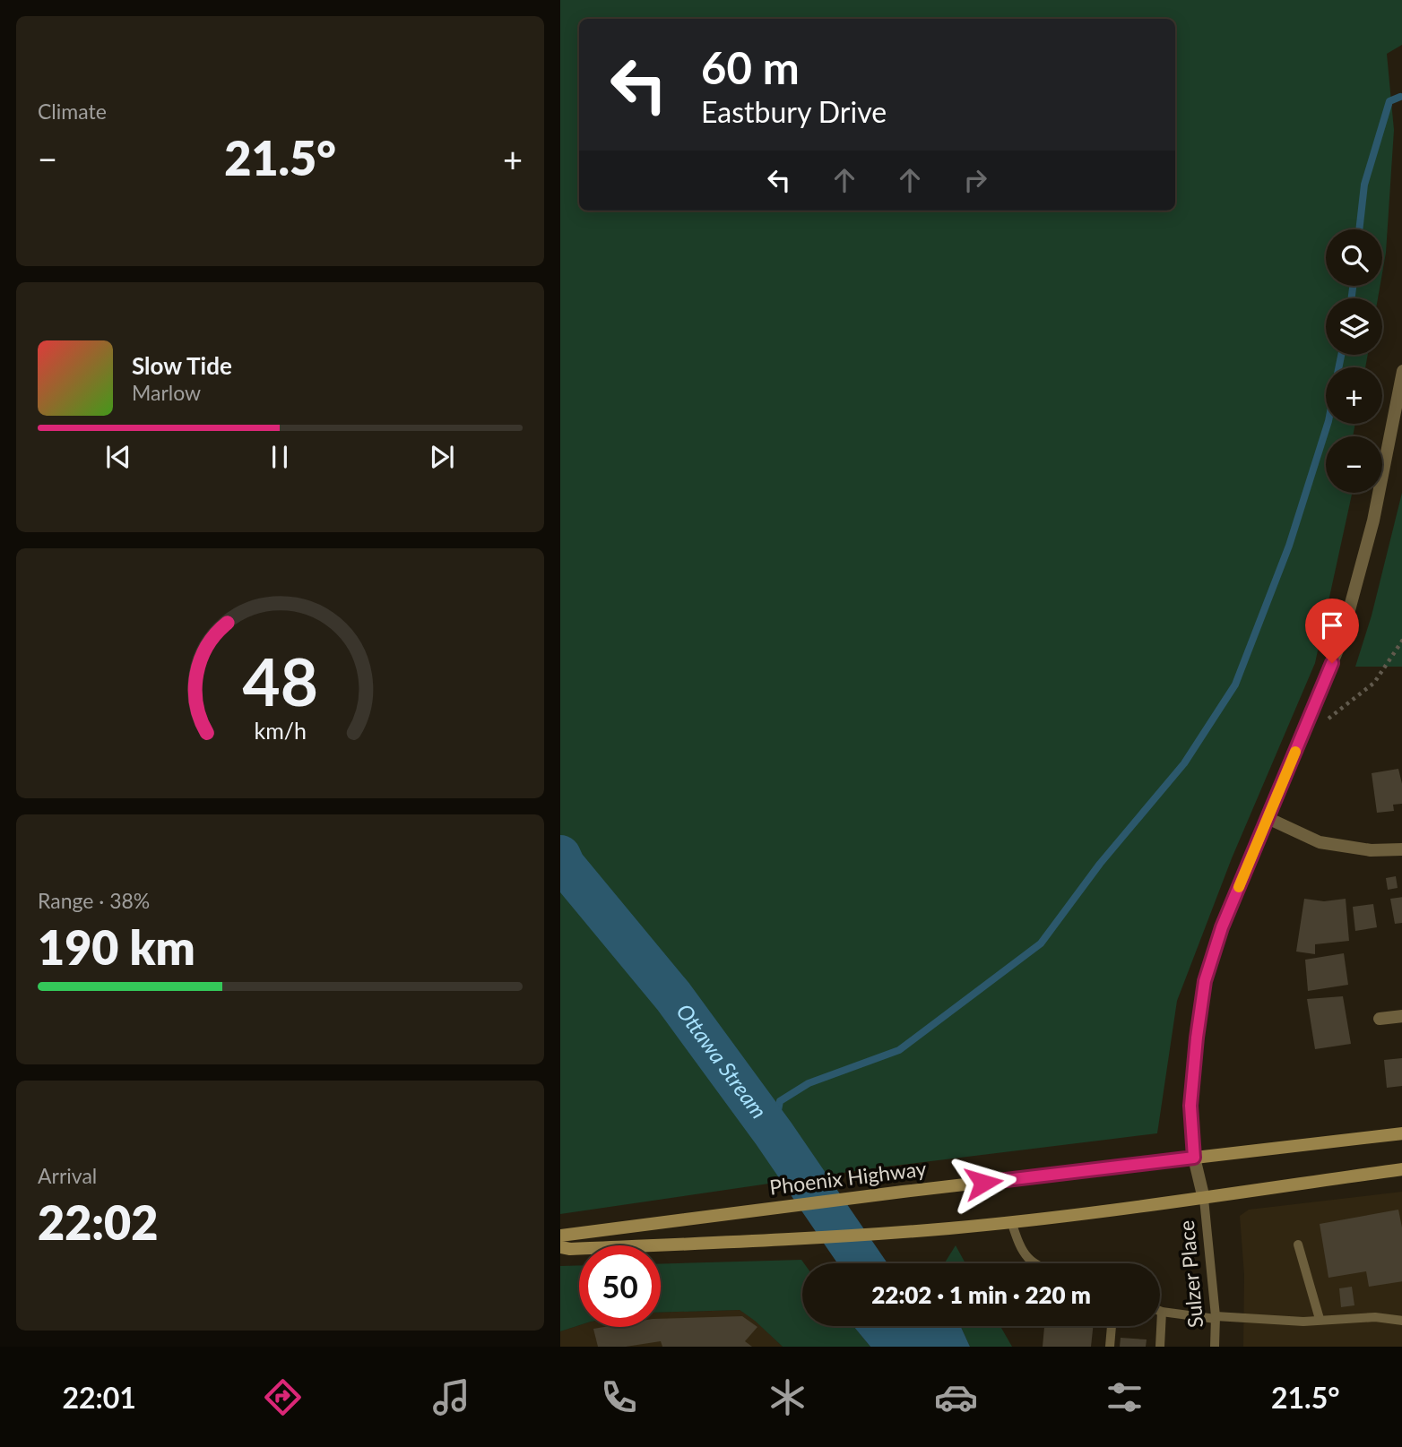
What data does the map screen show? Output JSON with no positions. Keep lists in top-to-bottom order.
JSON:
{
  "streets": {
    "main road": ["Phoenix Highway"],
    "lane": ["Sulzer Place"]
  },
  "water": ["Ottawa Stream"],
  "page": {
    "tile": [
      "Climate",
      ["Range · 38%", "190 km"],
      ["Arrival", "22:02"]
    ],
    "turn": ["60 m", "Eastbury Drive"],
    "heat": ["−", "21.5°", "+"],
    "map_buttons": ["+", "−"],
    "song": ["Slow Tide", "Marlow"],
    "limit": "50",
    "trip": "22:02 · 1 min · 220 m",
    "tabs": ["22:01", "21.5°"],
    "gauge": ["48", "km/h"]
  }
}
